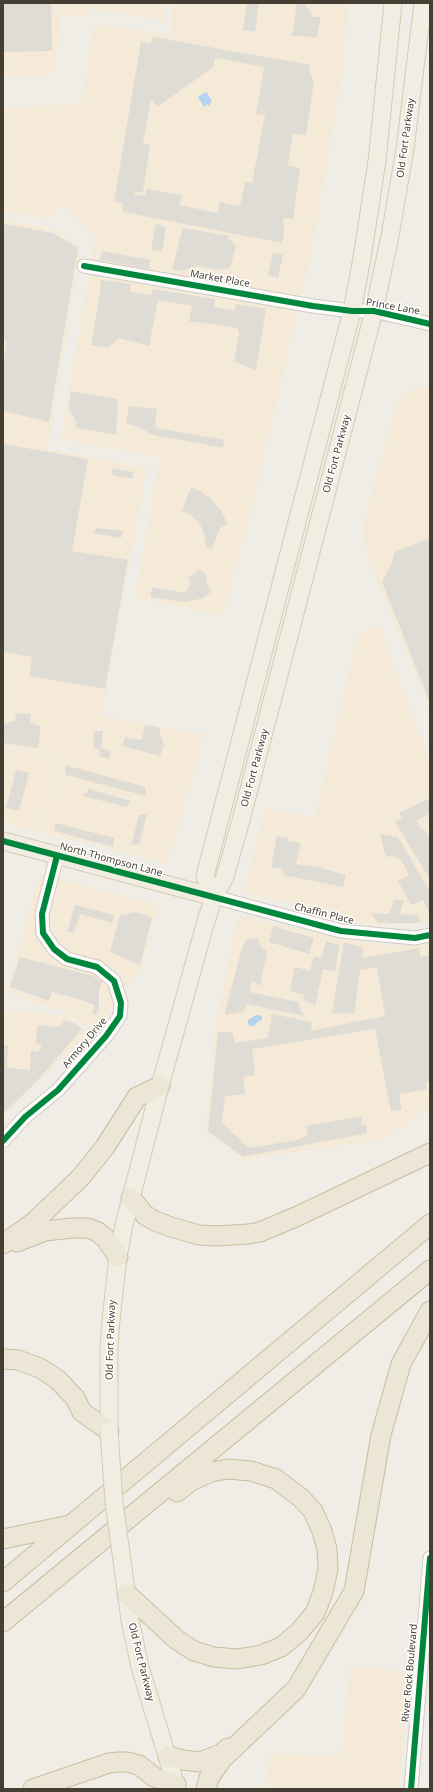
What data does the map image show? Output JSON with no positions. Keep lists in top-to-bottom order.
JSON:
{
  "streets": {
    "main road": ["Old Fort Parkway", "North Thompson Lane"],
    "street": [
      "Market Place",
      "Prince Lane",
      "Chaffin Place",
      "Armory Drive",
      "River Rock Boulevard"
    ]
  },
  "crossings": [
    ["Old Fort Parkway", "Prince Lane"],
    ["Old Fort Parkway", "North Thompson Lane"],
    ["Old Fort Parkway", "Chaffin Place"],
    ["Market Place", "Prince Lane"],
    ["North Thompson Lane", "Chaffin Place"],
    ["North Thompson Lane", "Armory Drive"]
  ]
}
